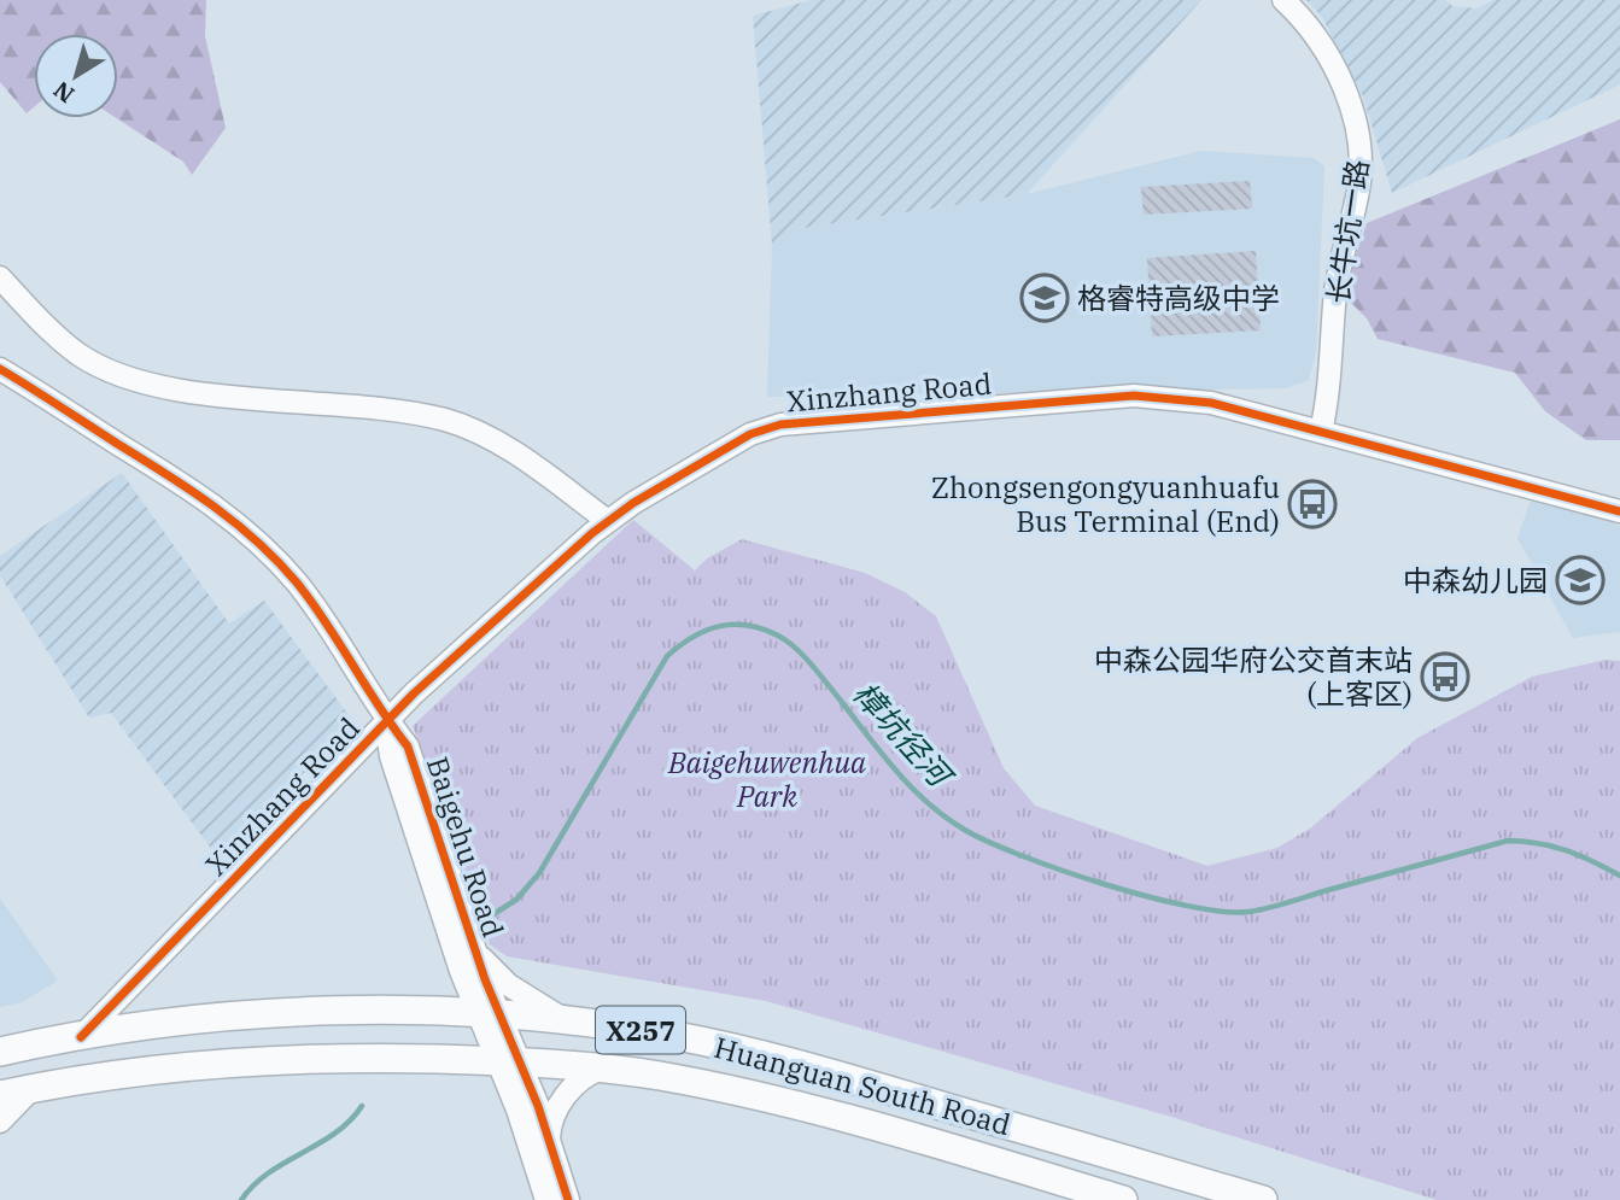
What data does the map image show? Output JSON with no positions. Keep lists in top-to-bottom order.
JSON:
{
  "streets": {
    "main road": ["X257", "Huanguan South Road"],
    "street": ["长牛坑一路", "Xinzhang Road", "Baigehu Road"]
  },
  "crossings": [
    ["长牛坑一路", "Xinzhang Road"],
    ["Xinzhang Road", "Baigehu Road"],
    ["Xinzhang Road", "Huanguan South Road"],
    ["Baigehu Road", "Huanguan South Road"]
  ],
  "water": ["樟坑径河"],
  "parks": ["Baigehuwenhua Park"],
  "places": {
    "school or university": ["格睿特高级中学", "中森幼儿园"],
    "bus stop": ["Zhongsengongyuanhuafu Bus Terminal (End)", "中森公园华府公交首末站 (上客区)"]
  },
  "north": "bottom left"
}
